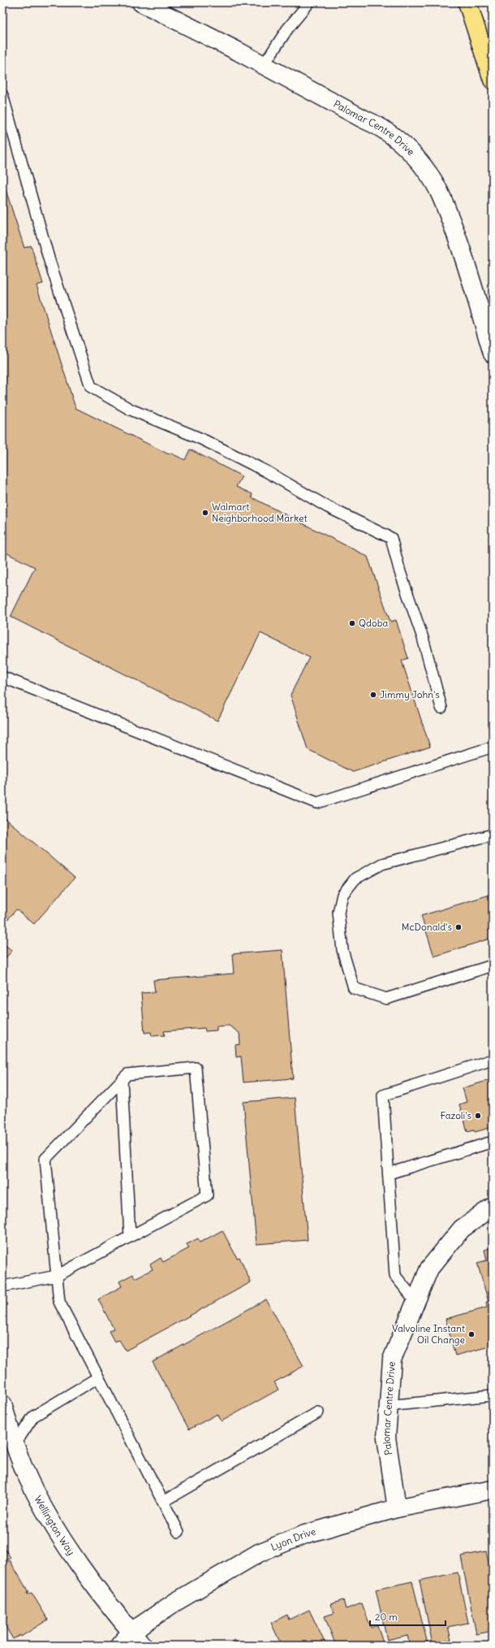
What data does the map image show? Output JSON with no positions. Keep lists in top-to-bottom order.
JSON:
{
  "streets": {
    "street": ["Palomar Centre Drive", "Wellington Way", "Lyon Drive"]
  },
  "crossings": [
    ["Palomar Centre Drive", "Lyon Drive"],
    ["Wellington Way", "Lyon Drive"]
  ],
  "places": [
    "Walmart Neighborhood Market",
    "Qdoba",
    "Jimmy John's",
    "McDonald's",
    "Fazoli's",
    "Valvoline Instant Oil Change"
  ],
  "scale_bar": "20 m"
}
